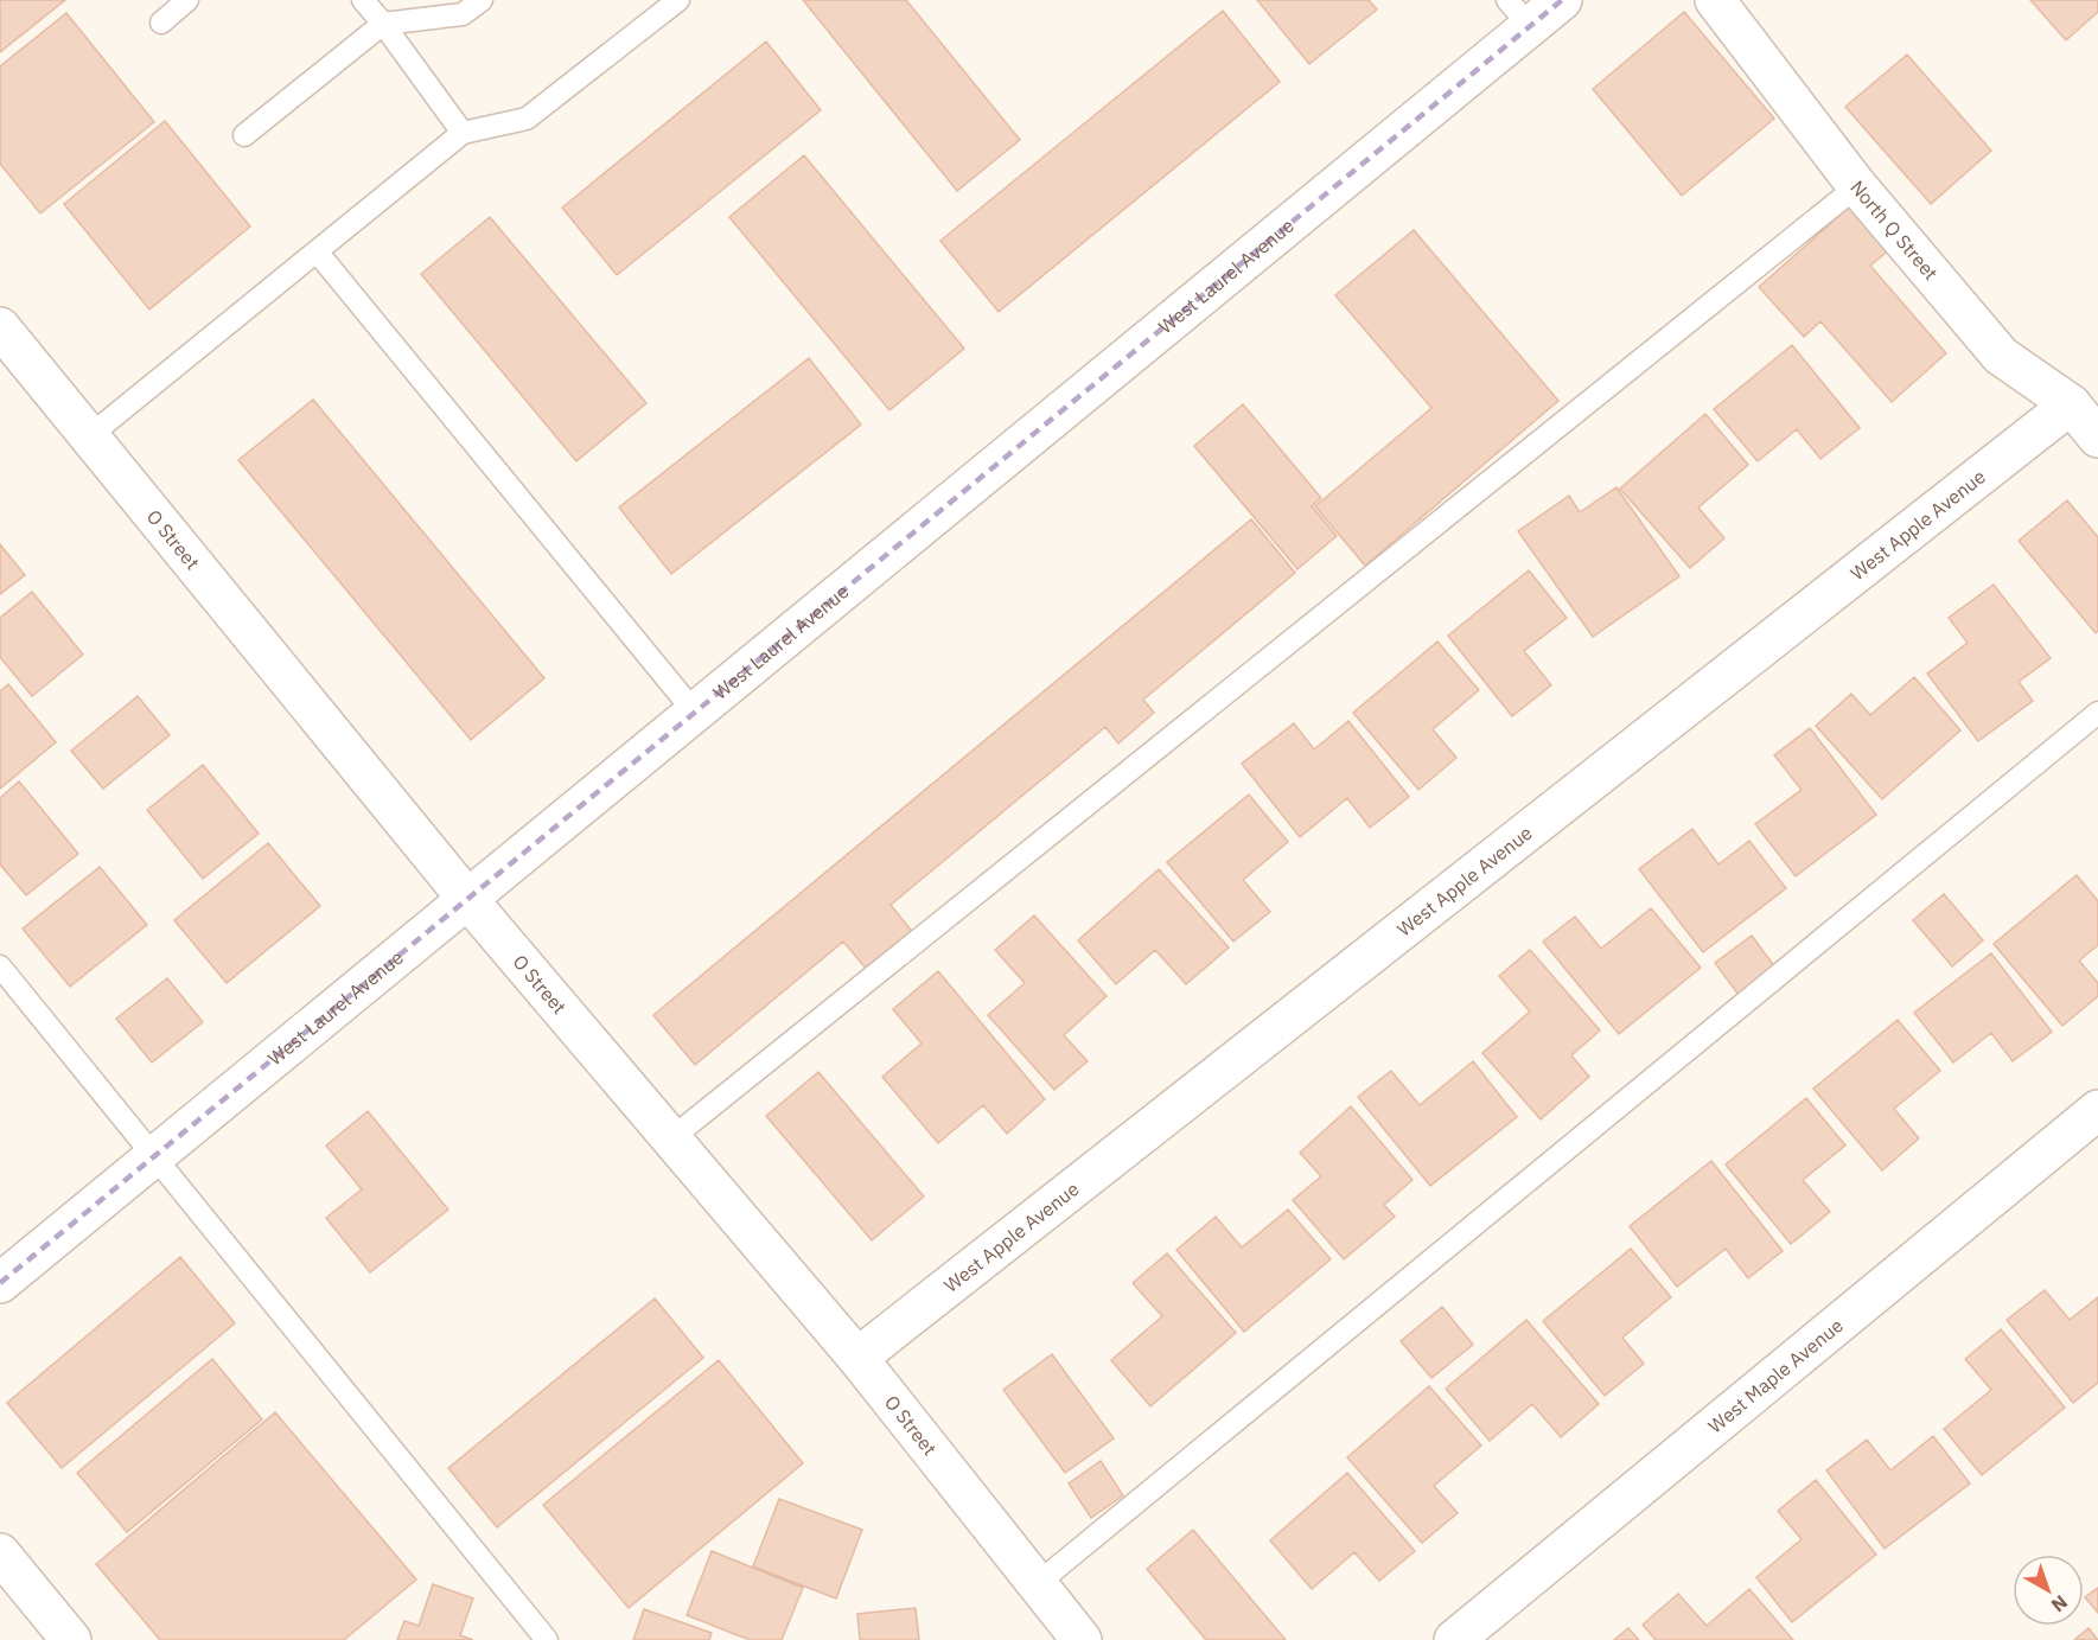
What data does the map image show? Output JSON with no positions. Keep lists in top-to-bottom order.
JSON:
{
  "streets": {
    "street": [
      "North Q Street",
      "West Laurel Avenue",
      "West Apple Avenue",
      "O Street",
      "West Maple Avenue"
    ]
  },
  "crossings": [
    ["North Q Street", "West Apple Avenue"],
    ["West Laurel Avenue", "O Street"],
    ["West Apple Avenue", "O Street"]
  ],
  "north": "bottom right"
}
